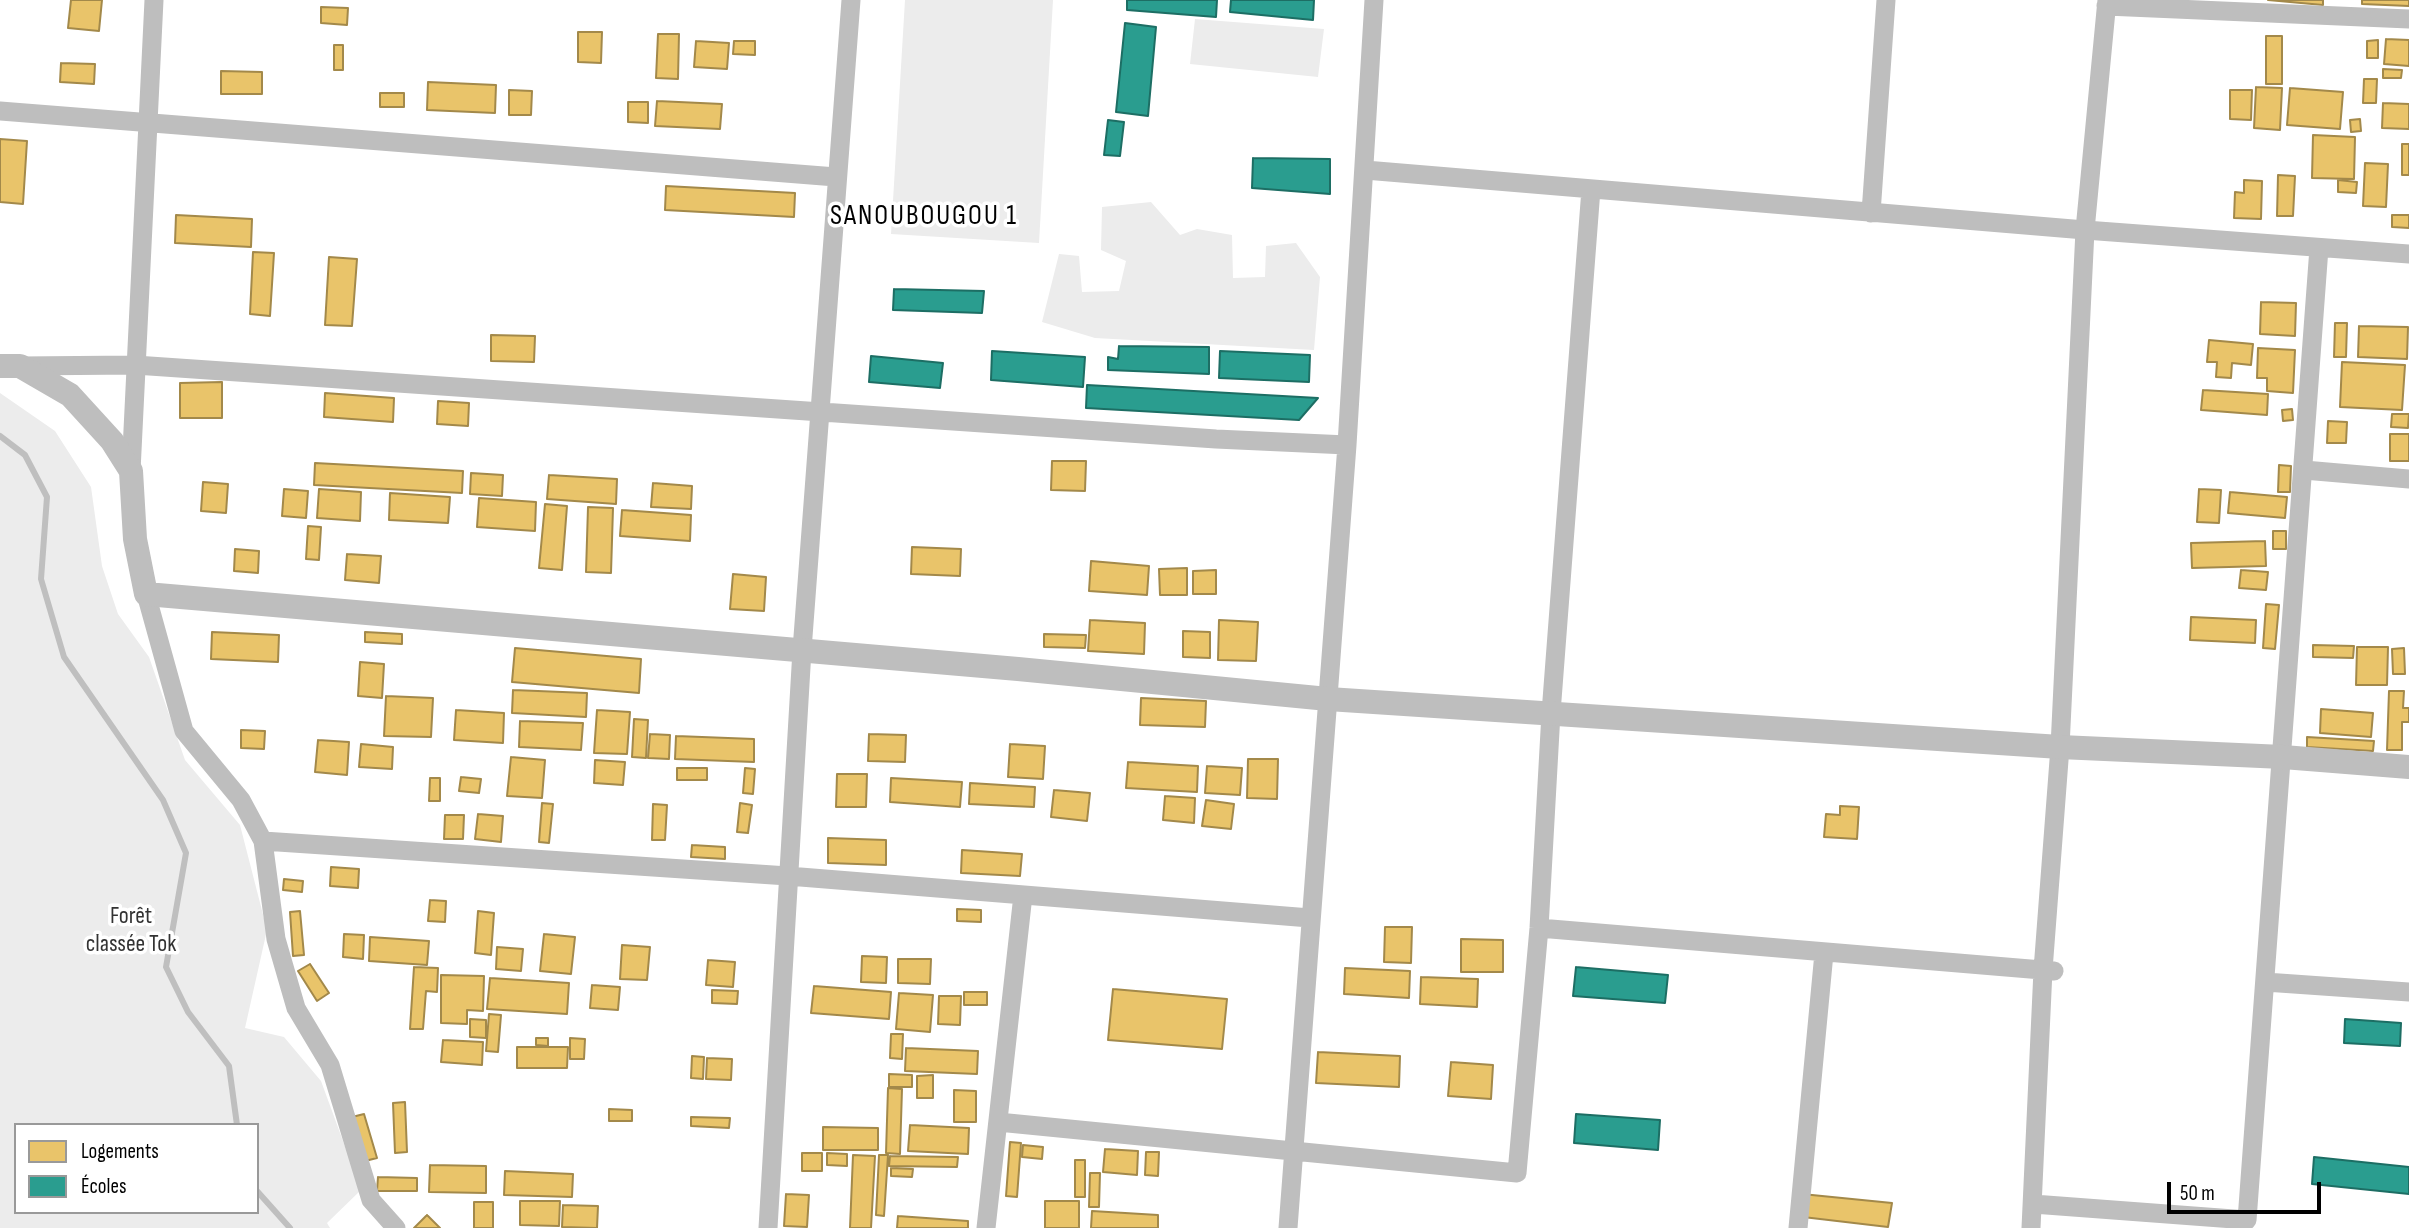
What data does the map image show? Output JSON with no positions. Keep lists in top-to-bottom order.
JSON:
{
  "districts": ["SANOUBOUGOU 1"],
  "parks": ["Forêt classée Tok"],
  "legend": ["Logements", "Écoles"],
  "scale_bar": "50 m"
}
